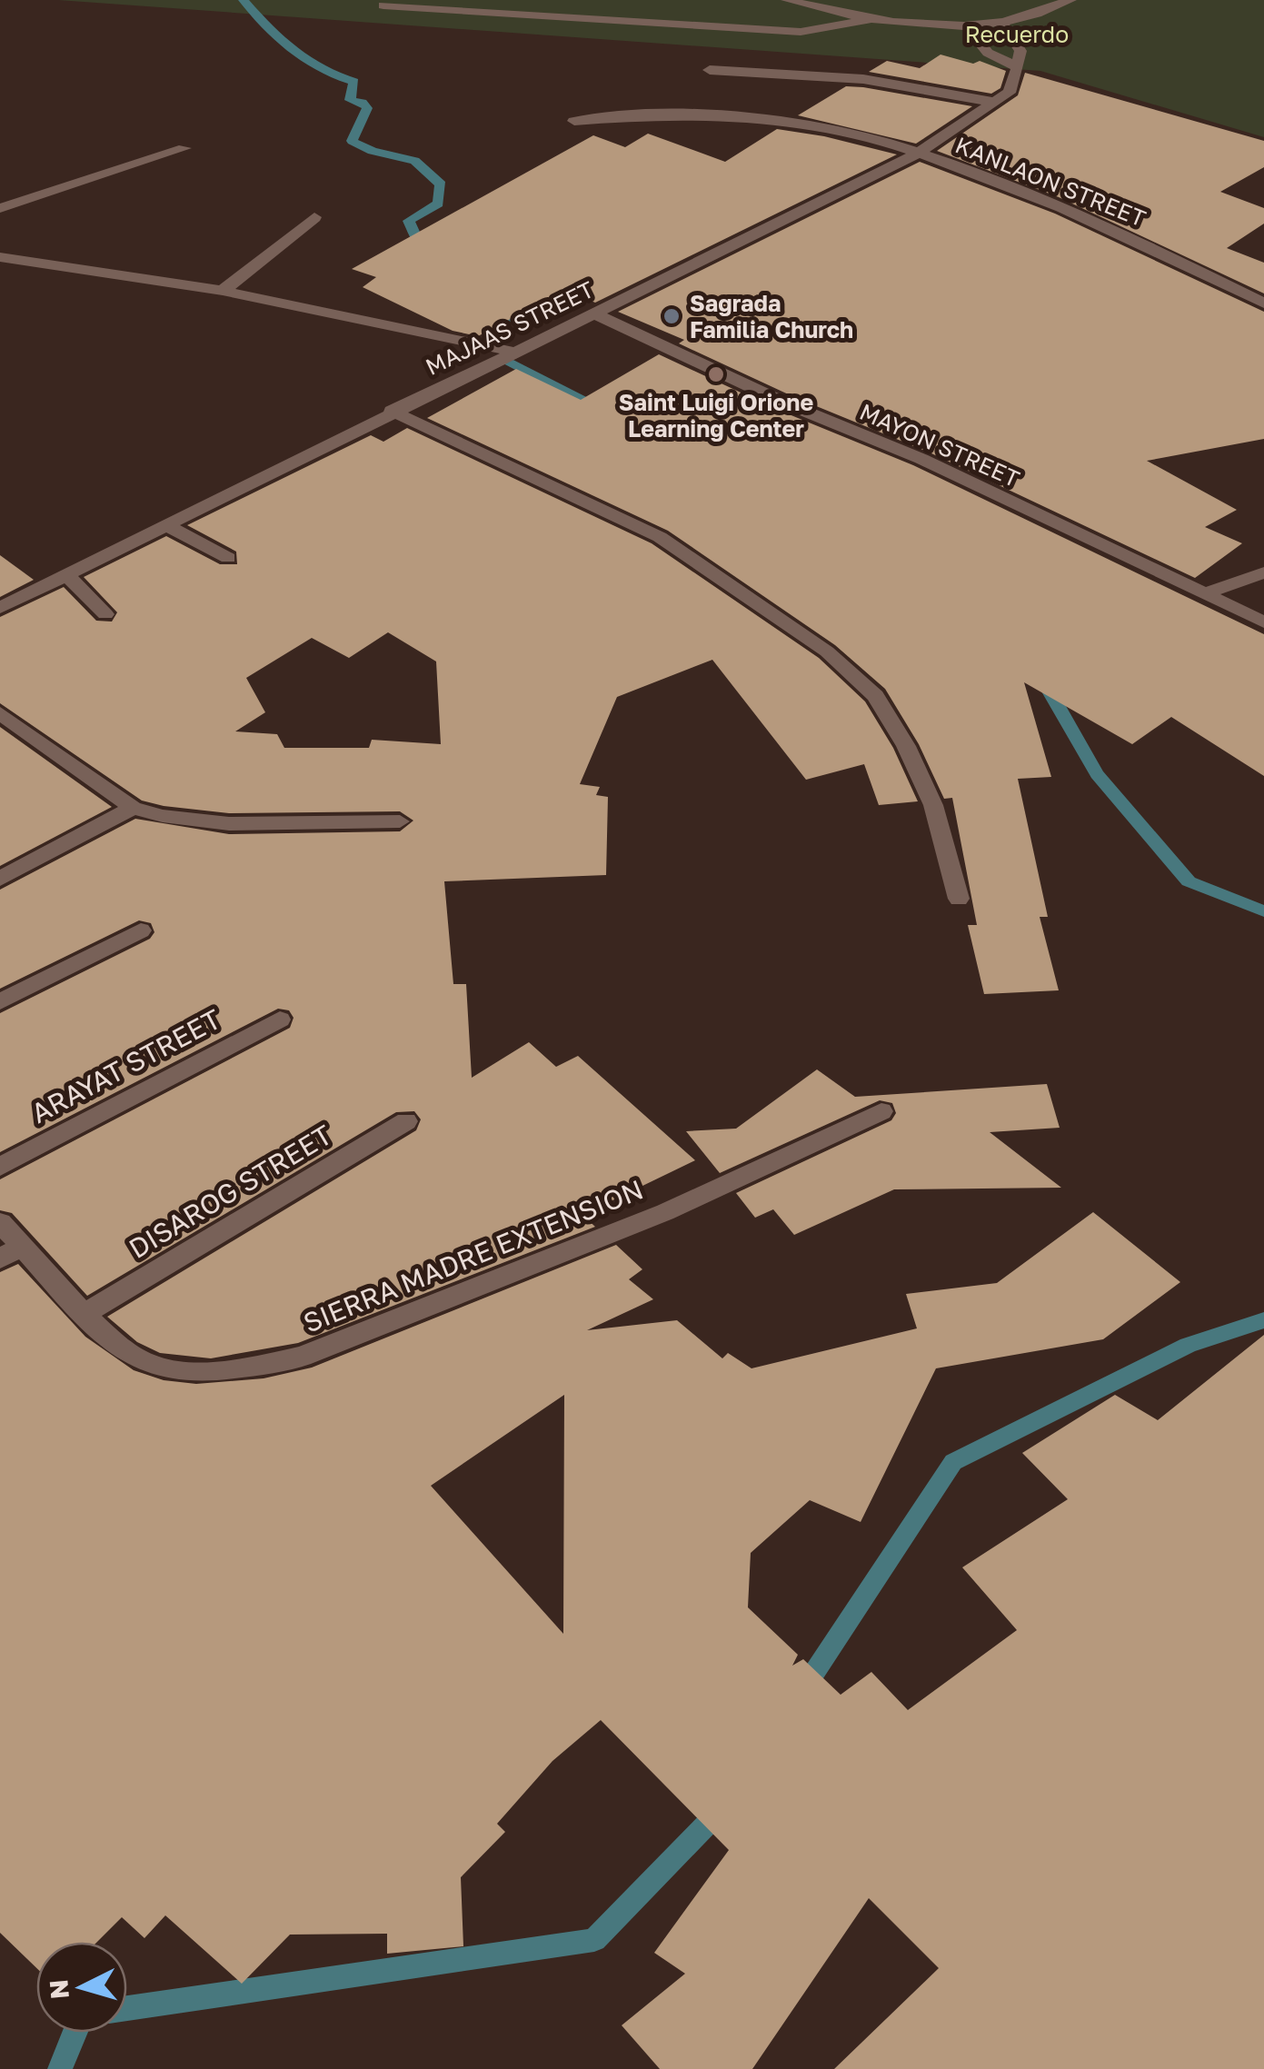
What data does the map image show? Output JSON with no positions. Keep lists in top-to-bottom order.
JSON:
{
  "streets": {
    "street": [
      "KANLAON STREET",
      "MAJAAS STREET",
      "MAYON STREET",
      "ARAYAT STREET",
      "DISAROG STREET",
      "SIERRA MADRE EXTENSION"
    ]
  },
  "crossings": [
    ["KANLAON STREET", "MAJAAS STREET"],
    ["MAJAAS STREET", "MAYON STREET"],
    ["DISAROG STREET", "SIERRA MADRE EXTENSION"]
  ],
  "parks": ["Recuerdo"],
  "places": ["Sagrada Familia Church", "Saint Luigi Orione Learning Center"],
  "north": "left"
}
